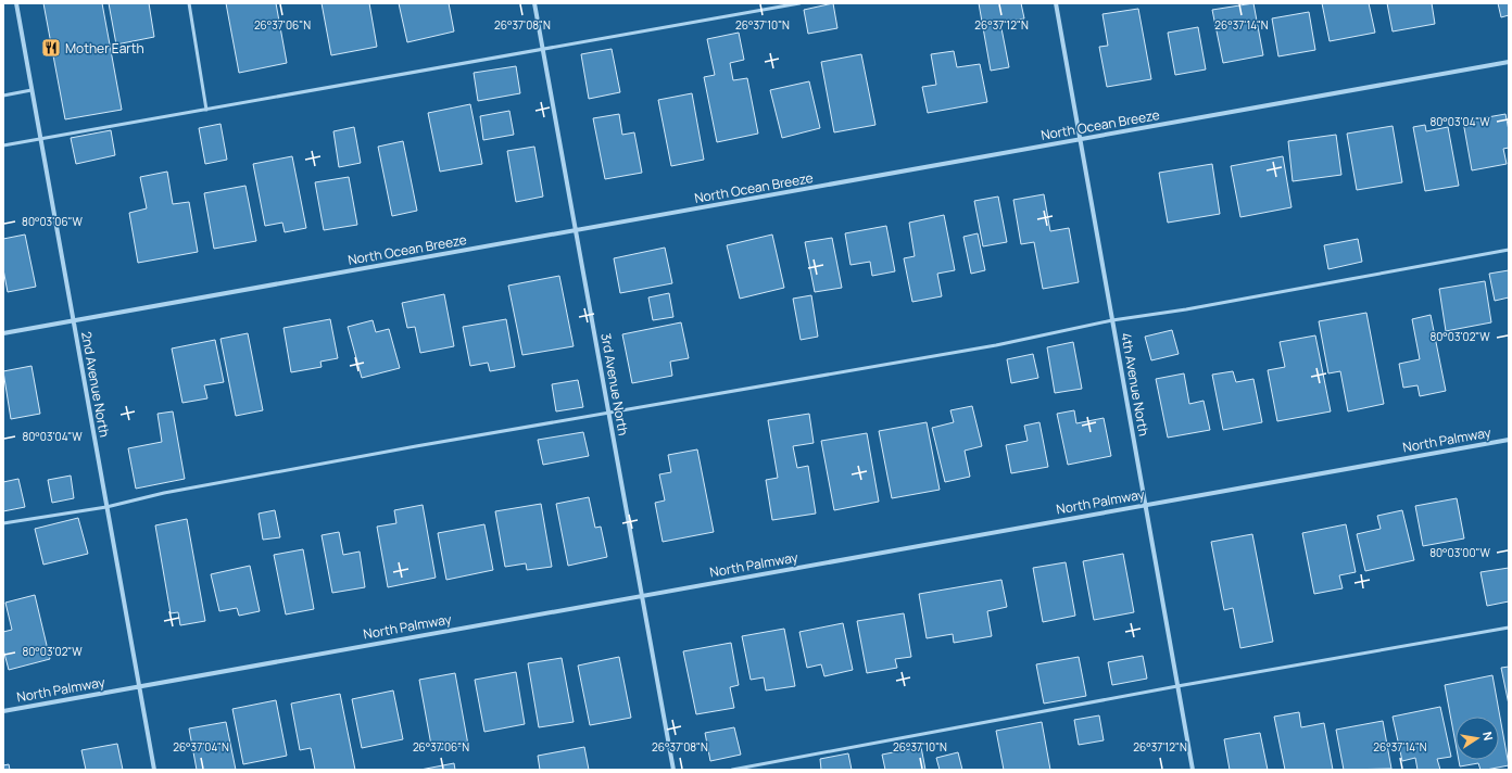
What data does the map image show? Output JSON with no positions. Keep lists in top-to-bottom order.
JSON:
{
  "streets": {
    "street": [
      "North Ocean Breeze",
      "2nd Avenue North",
      "3rd Avenue North",
      "4th Avenue North",
      "North Palmway"
    ]
  },
  "crossings": [
    ["North Ocean Breeze", "2nd Avenue North"],
    ["North Ocean Breeze", "3rd Avenue North"],
    ["North Ocean Breeze", "4th Avenue North"],
    ["2nd Avenue North", "North Palmway"],
    ["3rd Avenue North", "North Palmway"],
    ["4th Avenue North", "North Palmway"]
  ],
  "places": {
    "restaurant": ["Mother Earth"]
  },
  "north": "right",
  "coordinates": [
    "26°37'06\"N",
    "26°37'08\"N",
    "26°37'10\"N",
    "26°37'12\"N",
    "26°37'14\"N",
    "80°03'04\"W",
    "80°03'06\"W",
    "80°03'02\"W",
    "80°03'00\"W",
    "26°37'04\"N"
  ]
}
